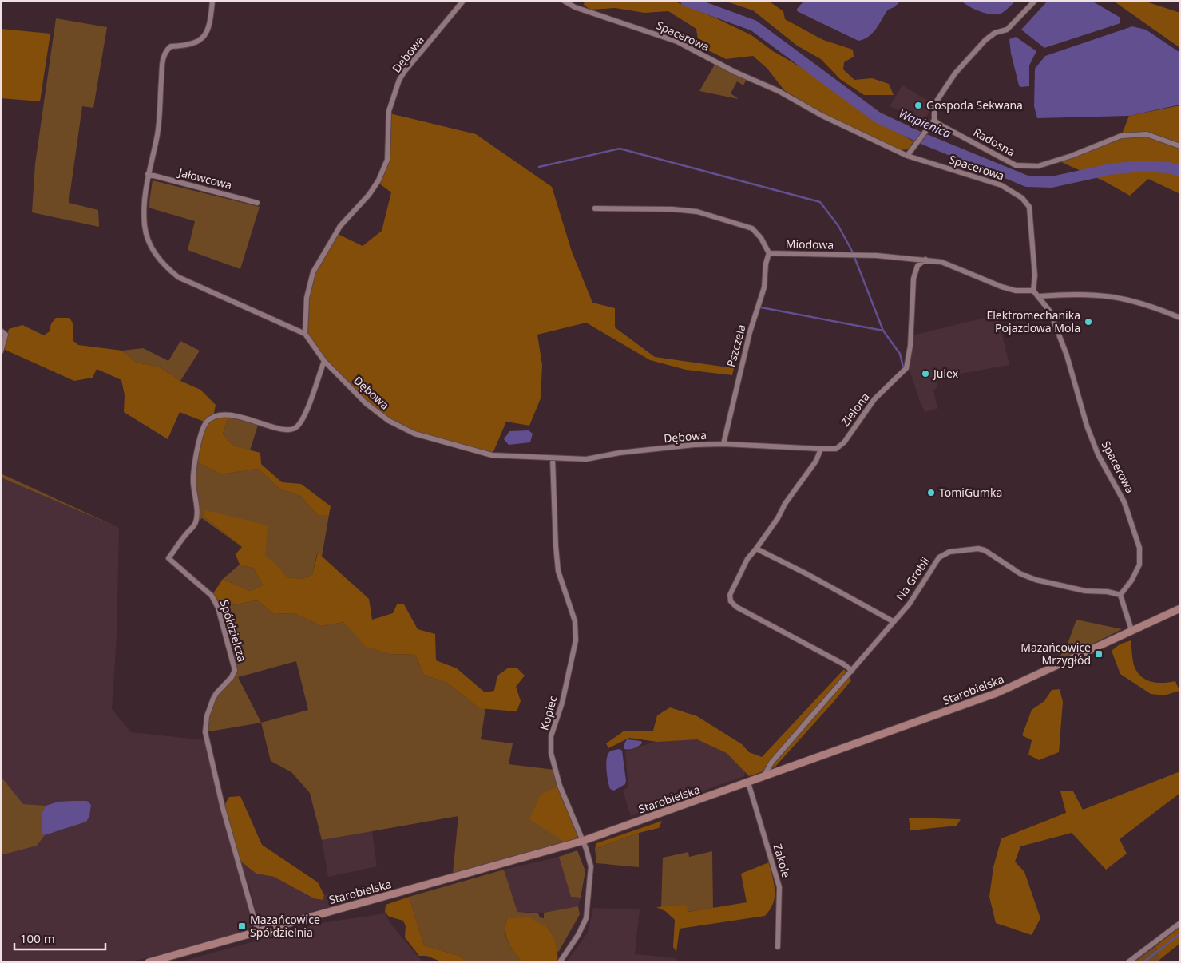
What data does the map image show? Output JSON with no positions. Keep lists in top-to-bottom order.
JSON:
{
  "streets": {
    "street": [
      "Spacerowa",
      "Dębowa",
      "Radosna",
      "Jałowcowa",
      "Miodowa",
      "Pszczela",
      "Zielona",
      "Na Grobli",
      "Spółdzielcza",
      "Starobielska",
      "Kopiec",
      "Zakole"
    ]
  },
  "crossings": [
    ["Spacerowa", "Miodowa"],
    ["Spacerowa", "Na Grobli"],
    ["Dębowa", "Pszczela"],
    ["Dębowa", "Zielona"],
    ["Dębowa", "Spółdzielcza"],
    ["Dębowa", "Kopiec"],
    ["Miodowa", "Pszczela"],
    ["Miodowa", "Zielona"],
    ["Na Grobli", "Starobielska"],
    ["Spółdzielcza", "Starobielska"],
    ["Starobielska", "Kopiec"],
    ["Starobielska", "Zakole"]
  ],
  "water": ["Wapienica"],
  "places": {
    "other": [
      "Gospoda Sekwana",
      "Elektromechanika Pojazdowa Mola",
      "Julex",
      "TomiGumka"
    ],
    "transit": ["Mazańcowice Mrzygłód", "Mazańcowice Spółdzielnia"]
  },
  "scale_bar": "100 m"
}
